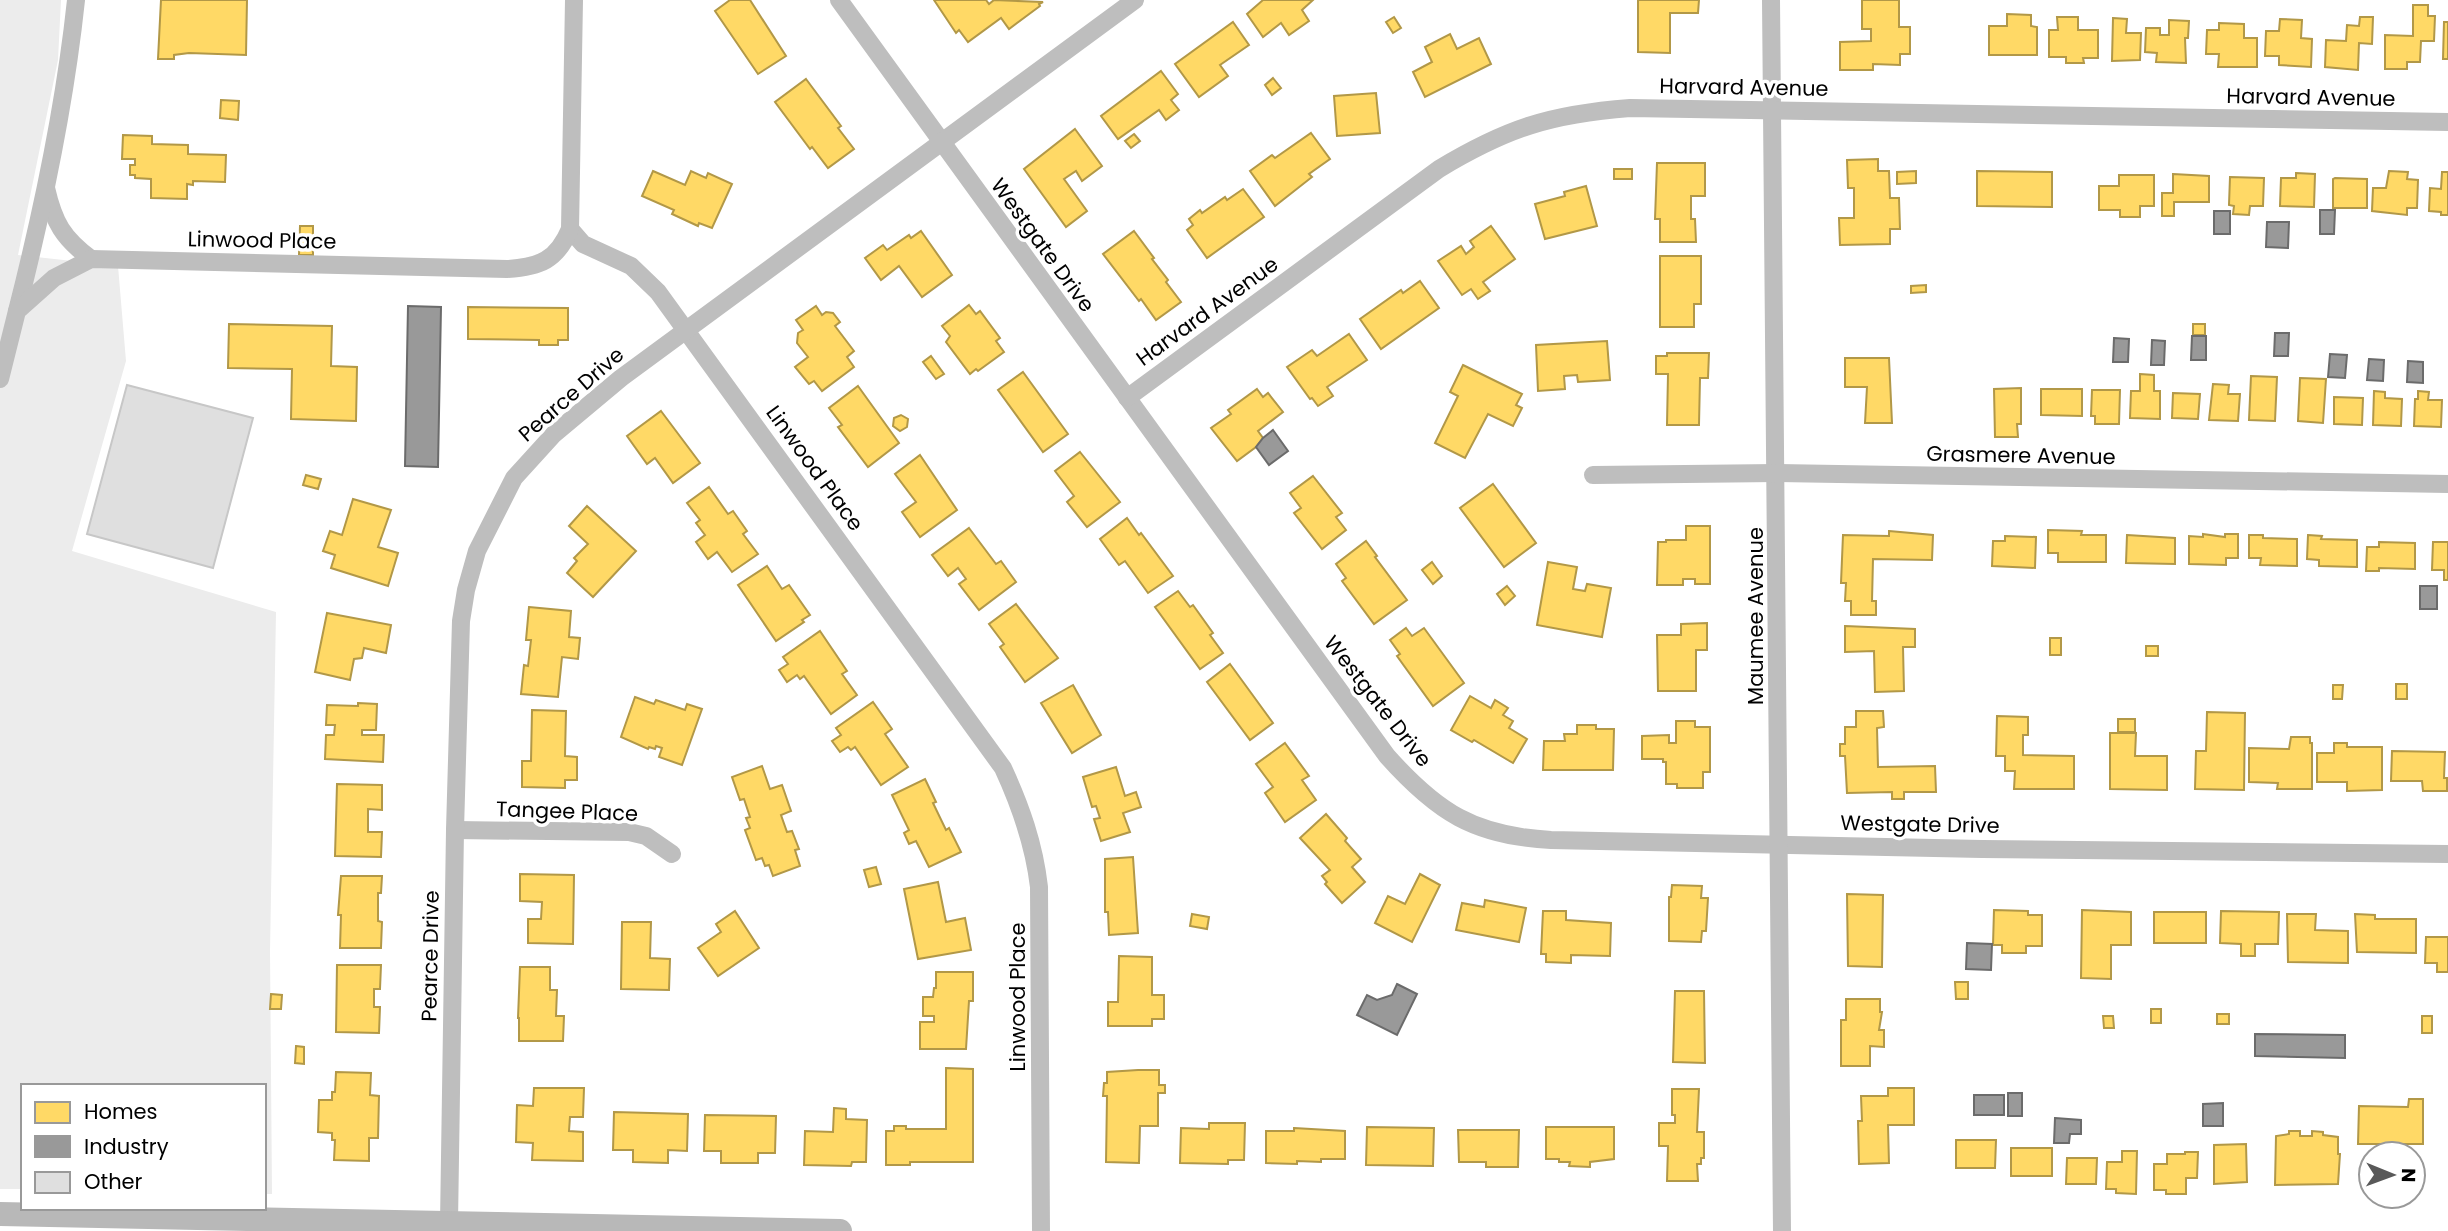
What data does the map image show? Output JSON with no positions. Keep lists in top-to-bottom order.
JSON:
{
  "streets": {
    "street": [
      "Harvard Avenue",
      "Linwood Place",
      "Westgate Drive",
      "Pearce Drive",
      "Grasmere Avenue",
      "Maumee Avenue",
      "Tangee Place"
    ]
  },
  "crossings": [
    ["Harvard Avenue", "Westgate Drive"],
    ["Harvard Avenue", "Maumee Avenue"],
    ["Linwood Place", "Pearce Drive"],
    ["Westgate Drive", "Pearce Drive"],
    ["Westgate Drive", "Maumee Avenue"],
    ["Pearce Drive", "Tangee Place"],
    ["Grasmere Avenue", "Maumee Avenue"]
  ],
  "legend": ["Homes", "Industry", "Other"],
  "north": "right"
}
